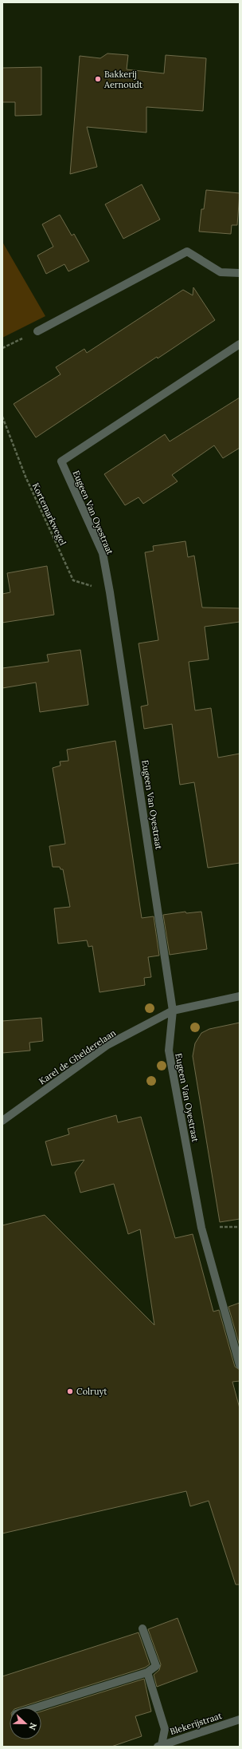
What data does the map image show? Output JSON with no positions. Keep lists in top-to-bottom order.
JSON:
{
  "streets": {
    "street": ["Eugeen Van Oyestraat", "Karel de Ghelderelaan", "Blekerijstraat"],
    "path": ["Kortemarkwegel"]
  },
  "crossings": [
    ["Eugeen Van Oyestraat", "Kortemarkwegel"],
    ["Eugeen Van Oyestraat", "Karel de Ghelderelaan"]
  ],
  "places": ["Bakkerij Aernoudt", "Colruyt"],
  "north": "right"
}
